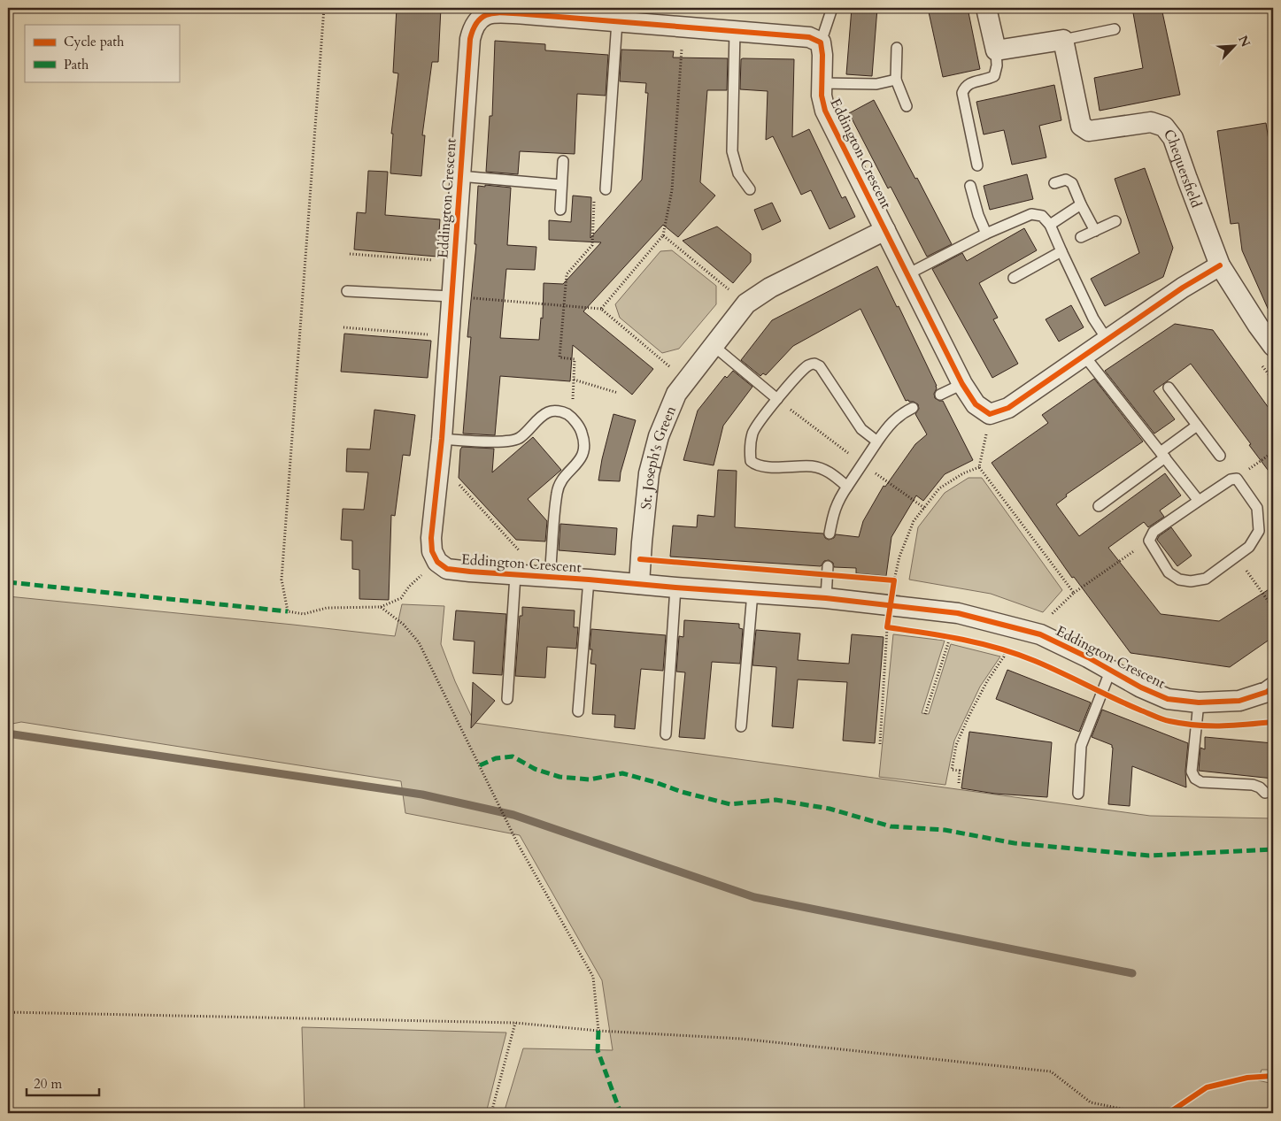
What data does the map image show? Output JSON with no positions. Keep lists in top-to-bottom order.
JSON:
{
  "streets": {
    "street": ["Eddington Crescent", "Chequersfield", "St. Joseph's Green"]
  },
  "crossings": [
    ["Eddington Crescent", "St. Joseph's Green"]
  ],
  "legend": ["Cycle path", "Path"],
  "scale_bar": "20 m",
  "north": "top right"
}
